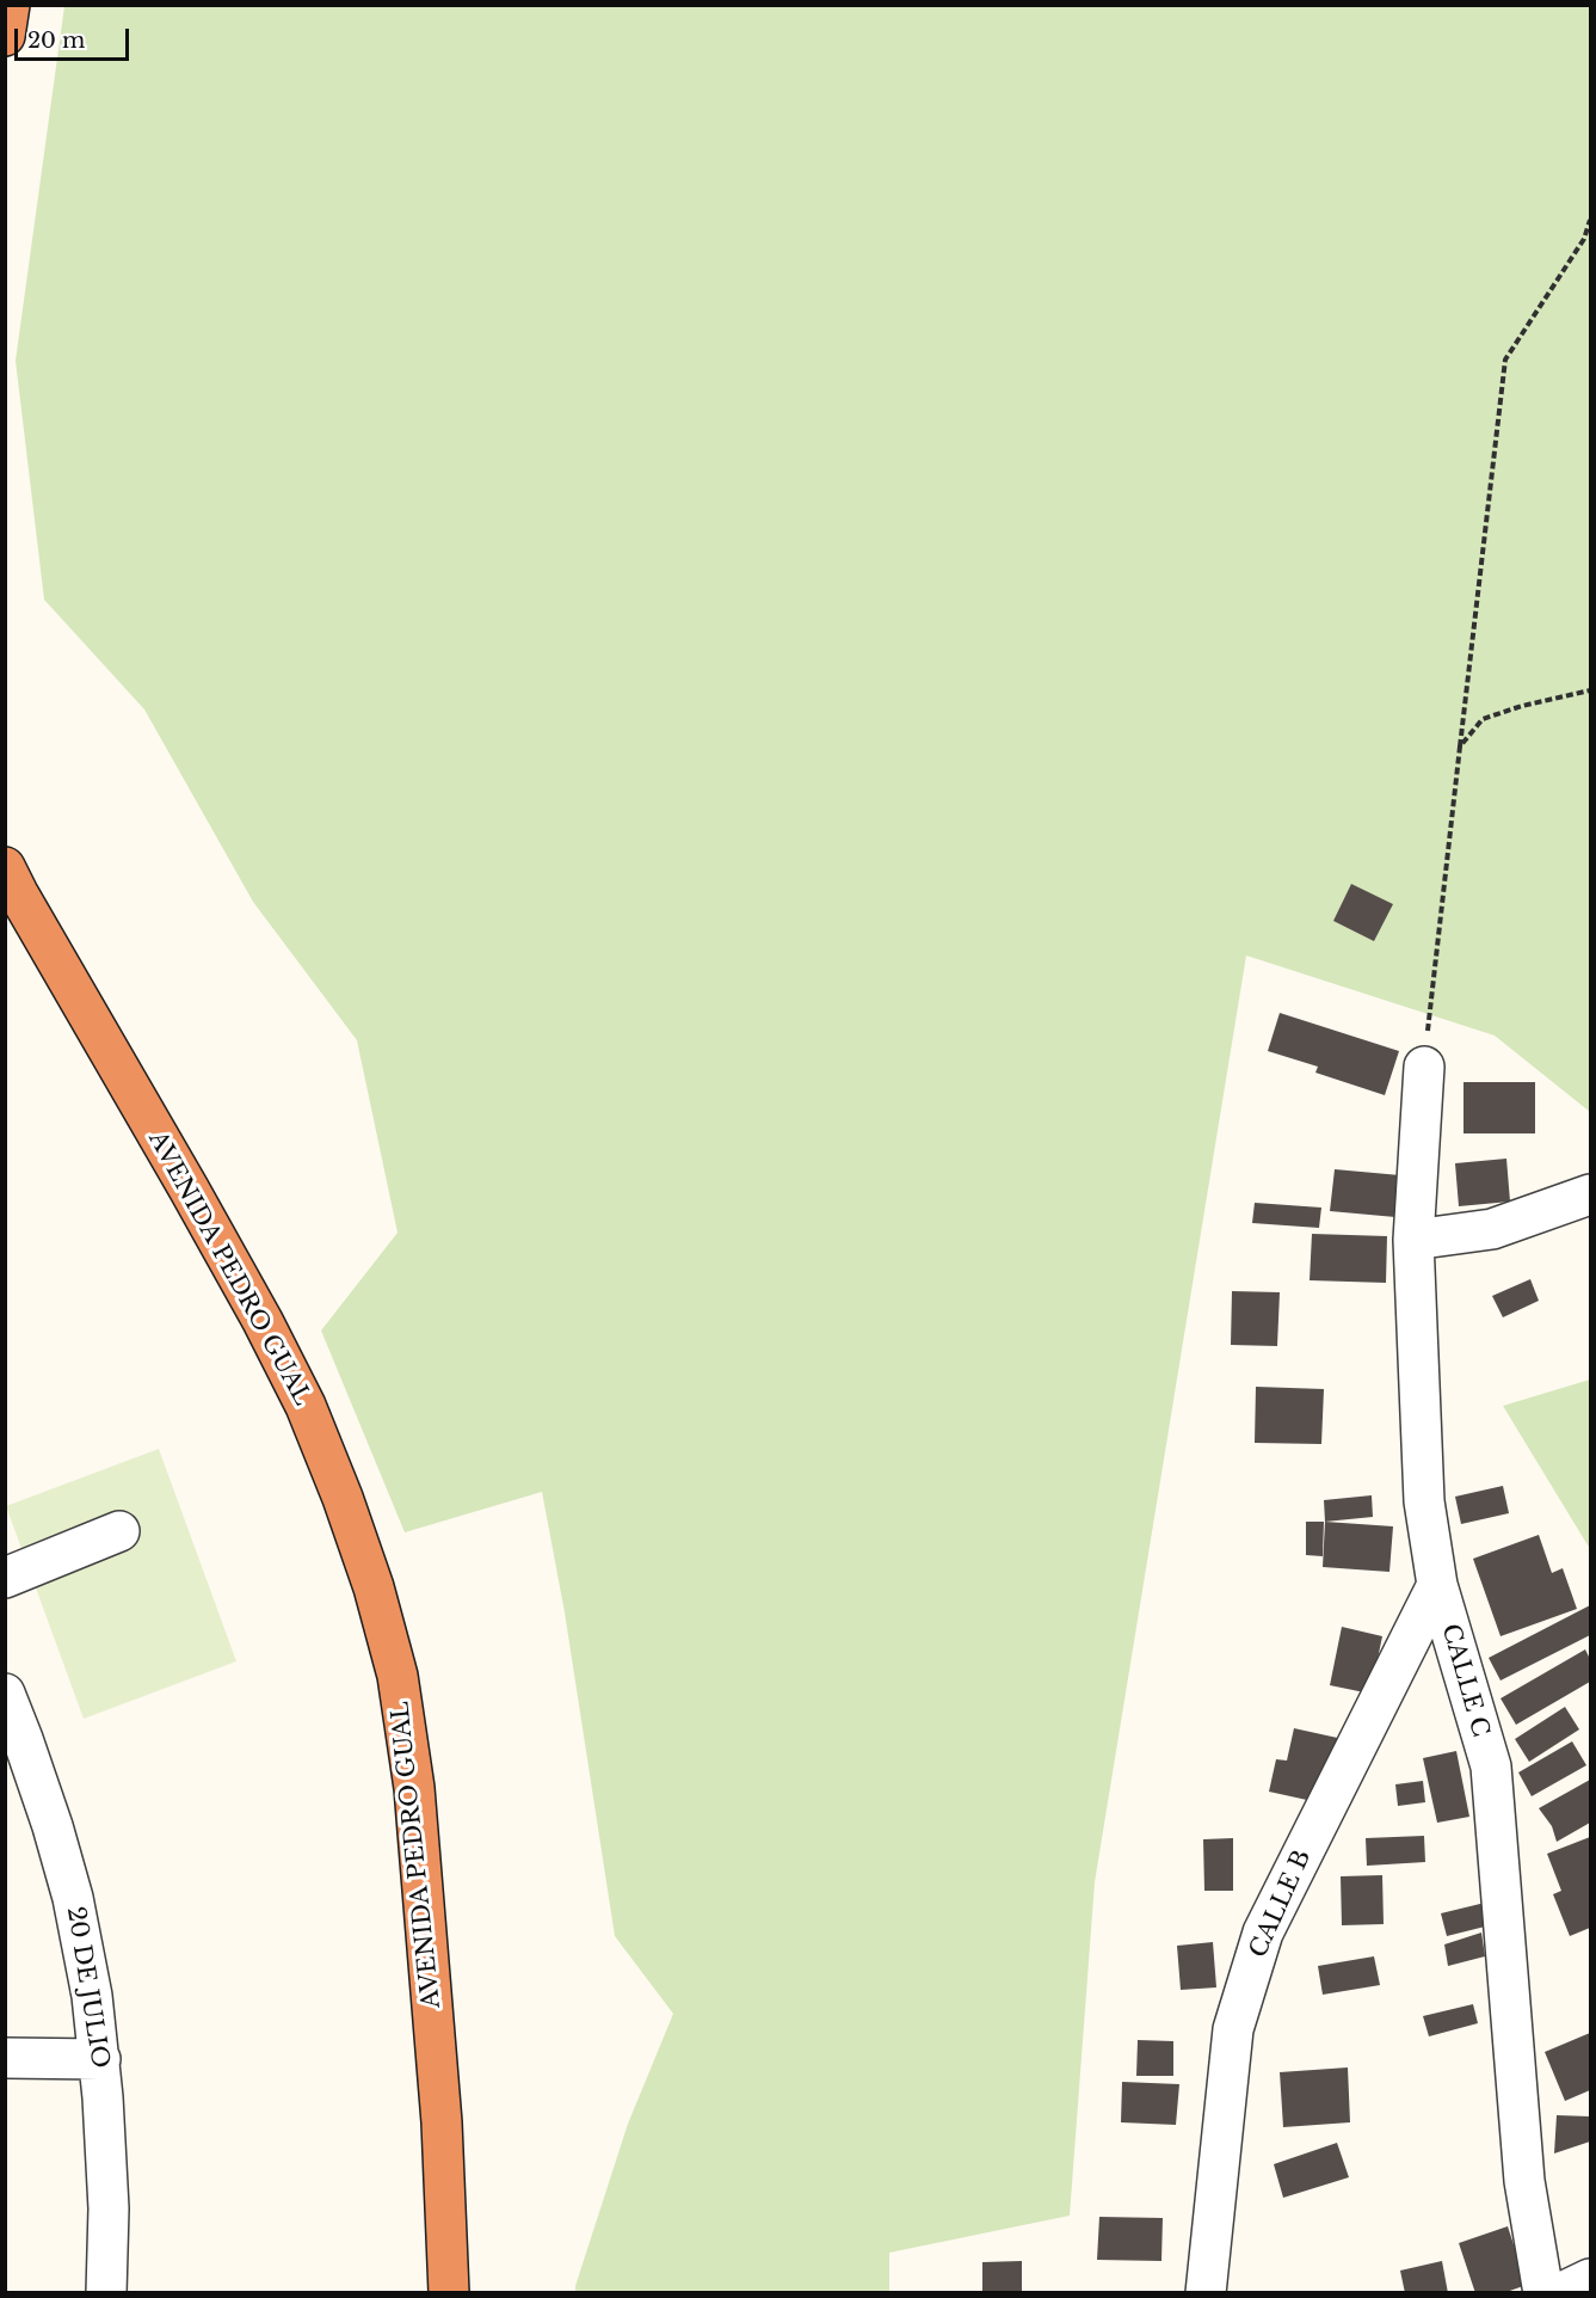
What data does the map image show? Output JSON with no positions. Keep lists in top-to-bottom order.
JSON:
{
  "streets": {
    "highway": ["AVENIDA PEDRO GUAL"],
    "street": ["CALLE C", "CALLE B", "20 DE JULIO"]
  },
  "crossings": [
    ["CALLE C", "CALLE B"]
  ],
  "scale_bar": "20 m"
}
